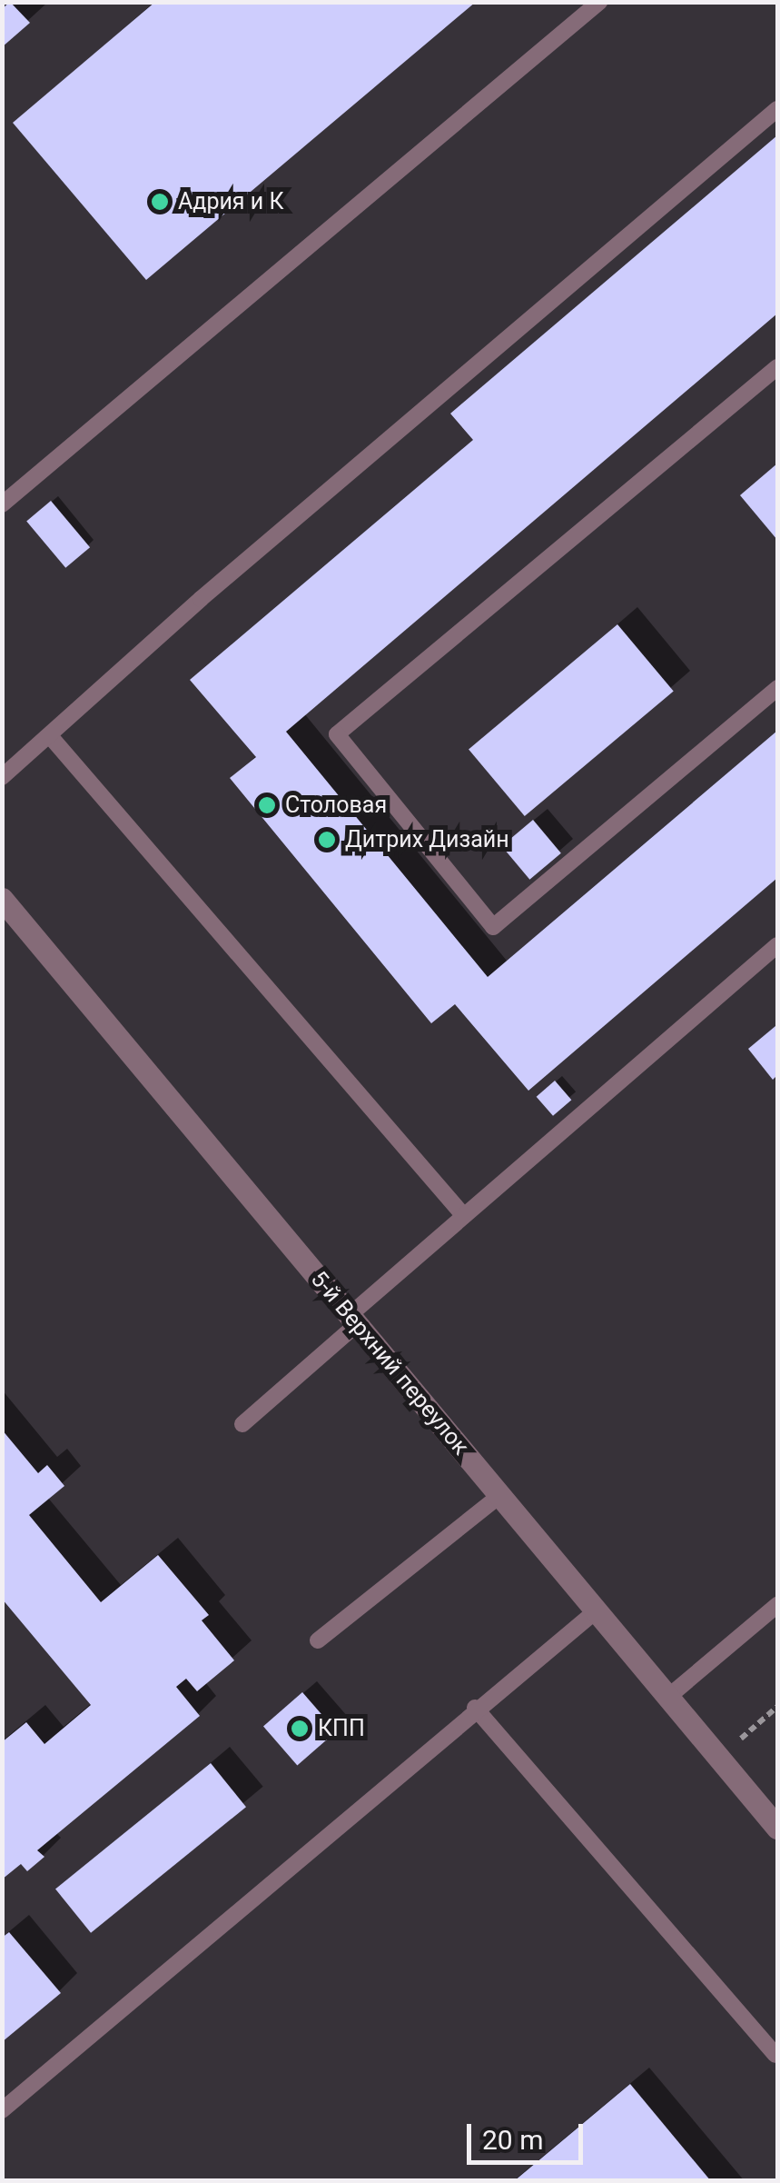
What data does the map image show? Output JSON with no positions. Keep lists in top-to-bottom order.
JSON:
{
  "streets": {
    "street": ["5-й Верхний переулок"]
  },
  "places": [
    "Адрия и К",
    "Столовая",
    "Дитрих Дизайн",
    "КПП"
  ],
  "scale_bar": "20 m"
}
